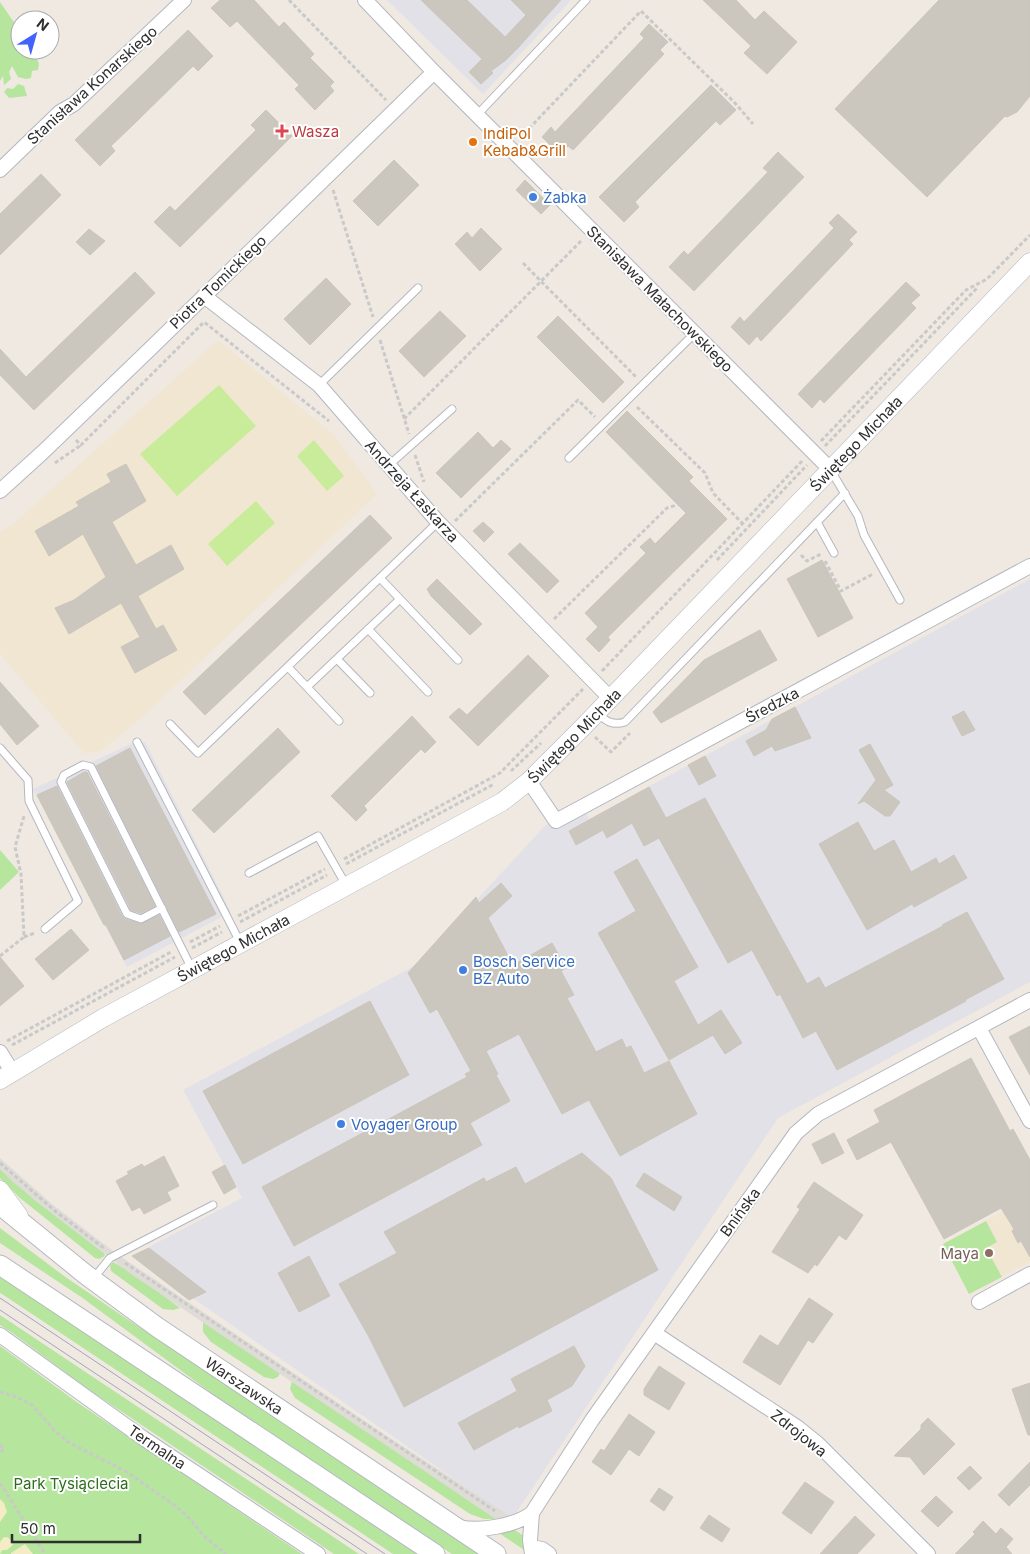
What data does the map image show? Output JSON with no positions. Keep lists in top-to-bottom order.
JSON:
{
  "streets": {
    "main road": ["Warszawska"],
    "street": [
      "Stanisława Konarskiego",
      "Piotra Tomickiego",
      "Stanisława Małachowskiego",
      "Świętego Michała",
      "Andrzeja Łaskarza",
      "Średzka",
      "Bnińska",
      "Zdrojowa",
      "Termalna"
    ]
  },
  "crossings": [
    ["Piotra Tomickiego", "Stanisława Małachowskiego"],
    ["Piotra Tomickiego", "Andrzeja Łaskarza"],
    ["Stanisława Małachowskiego", "Świętego Michała"],
    ["Świętego Michała", "Andrzeja Łaskarza"],
    ["Świętego Michała", "Średzka"],
    ["Bnińska", "Zdrojowa"]
  ],
  "parks": ["Park Tysiąclecia"],
  "places": {
    "health": ["Wasza"],
    "other": [
      "IndiPol Kebab&Grill",
      "Żabka",
      "Bosch Service BZ Auto",
      "Voyager Group",
      "Maya"
    ]
  },
  "scale_bar": "50 m",
  "north": "top right"
}
